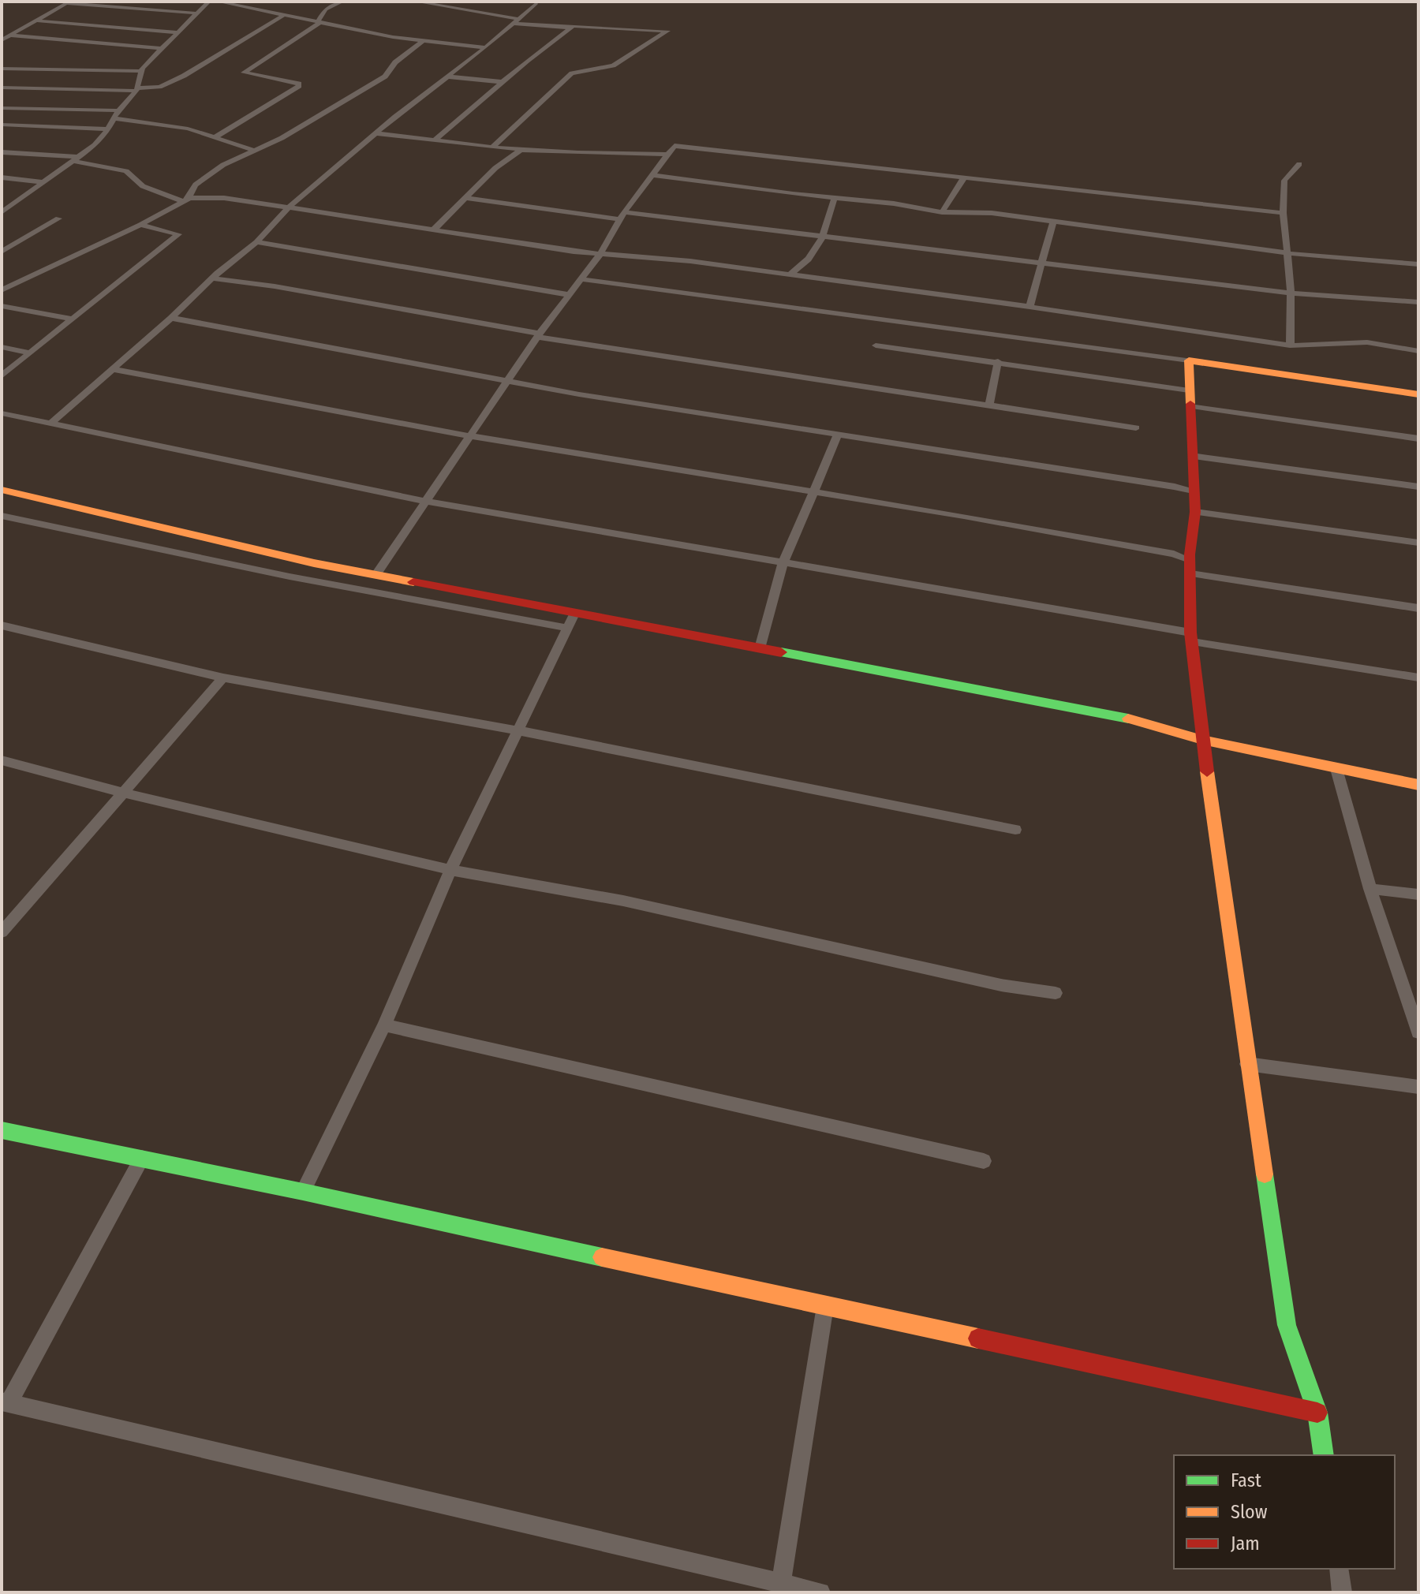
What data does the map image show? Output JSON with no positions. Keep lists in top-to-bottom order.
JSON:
{
  "legend": ["Fast", "Slow", "Jam"]
}
